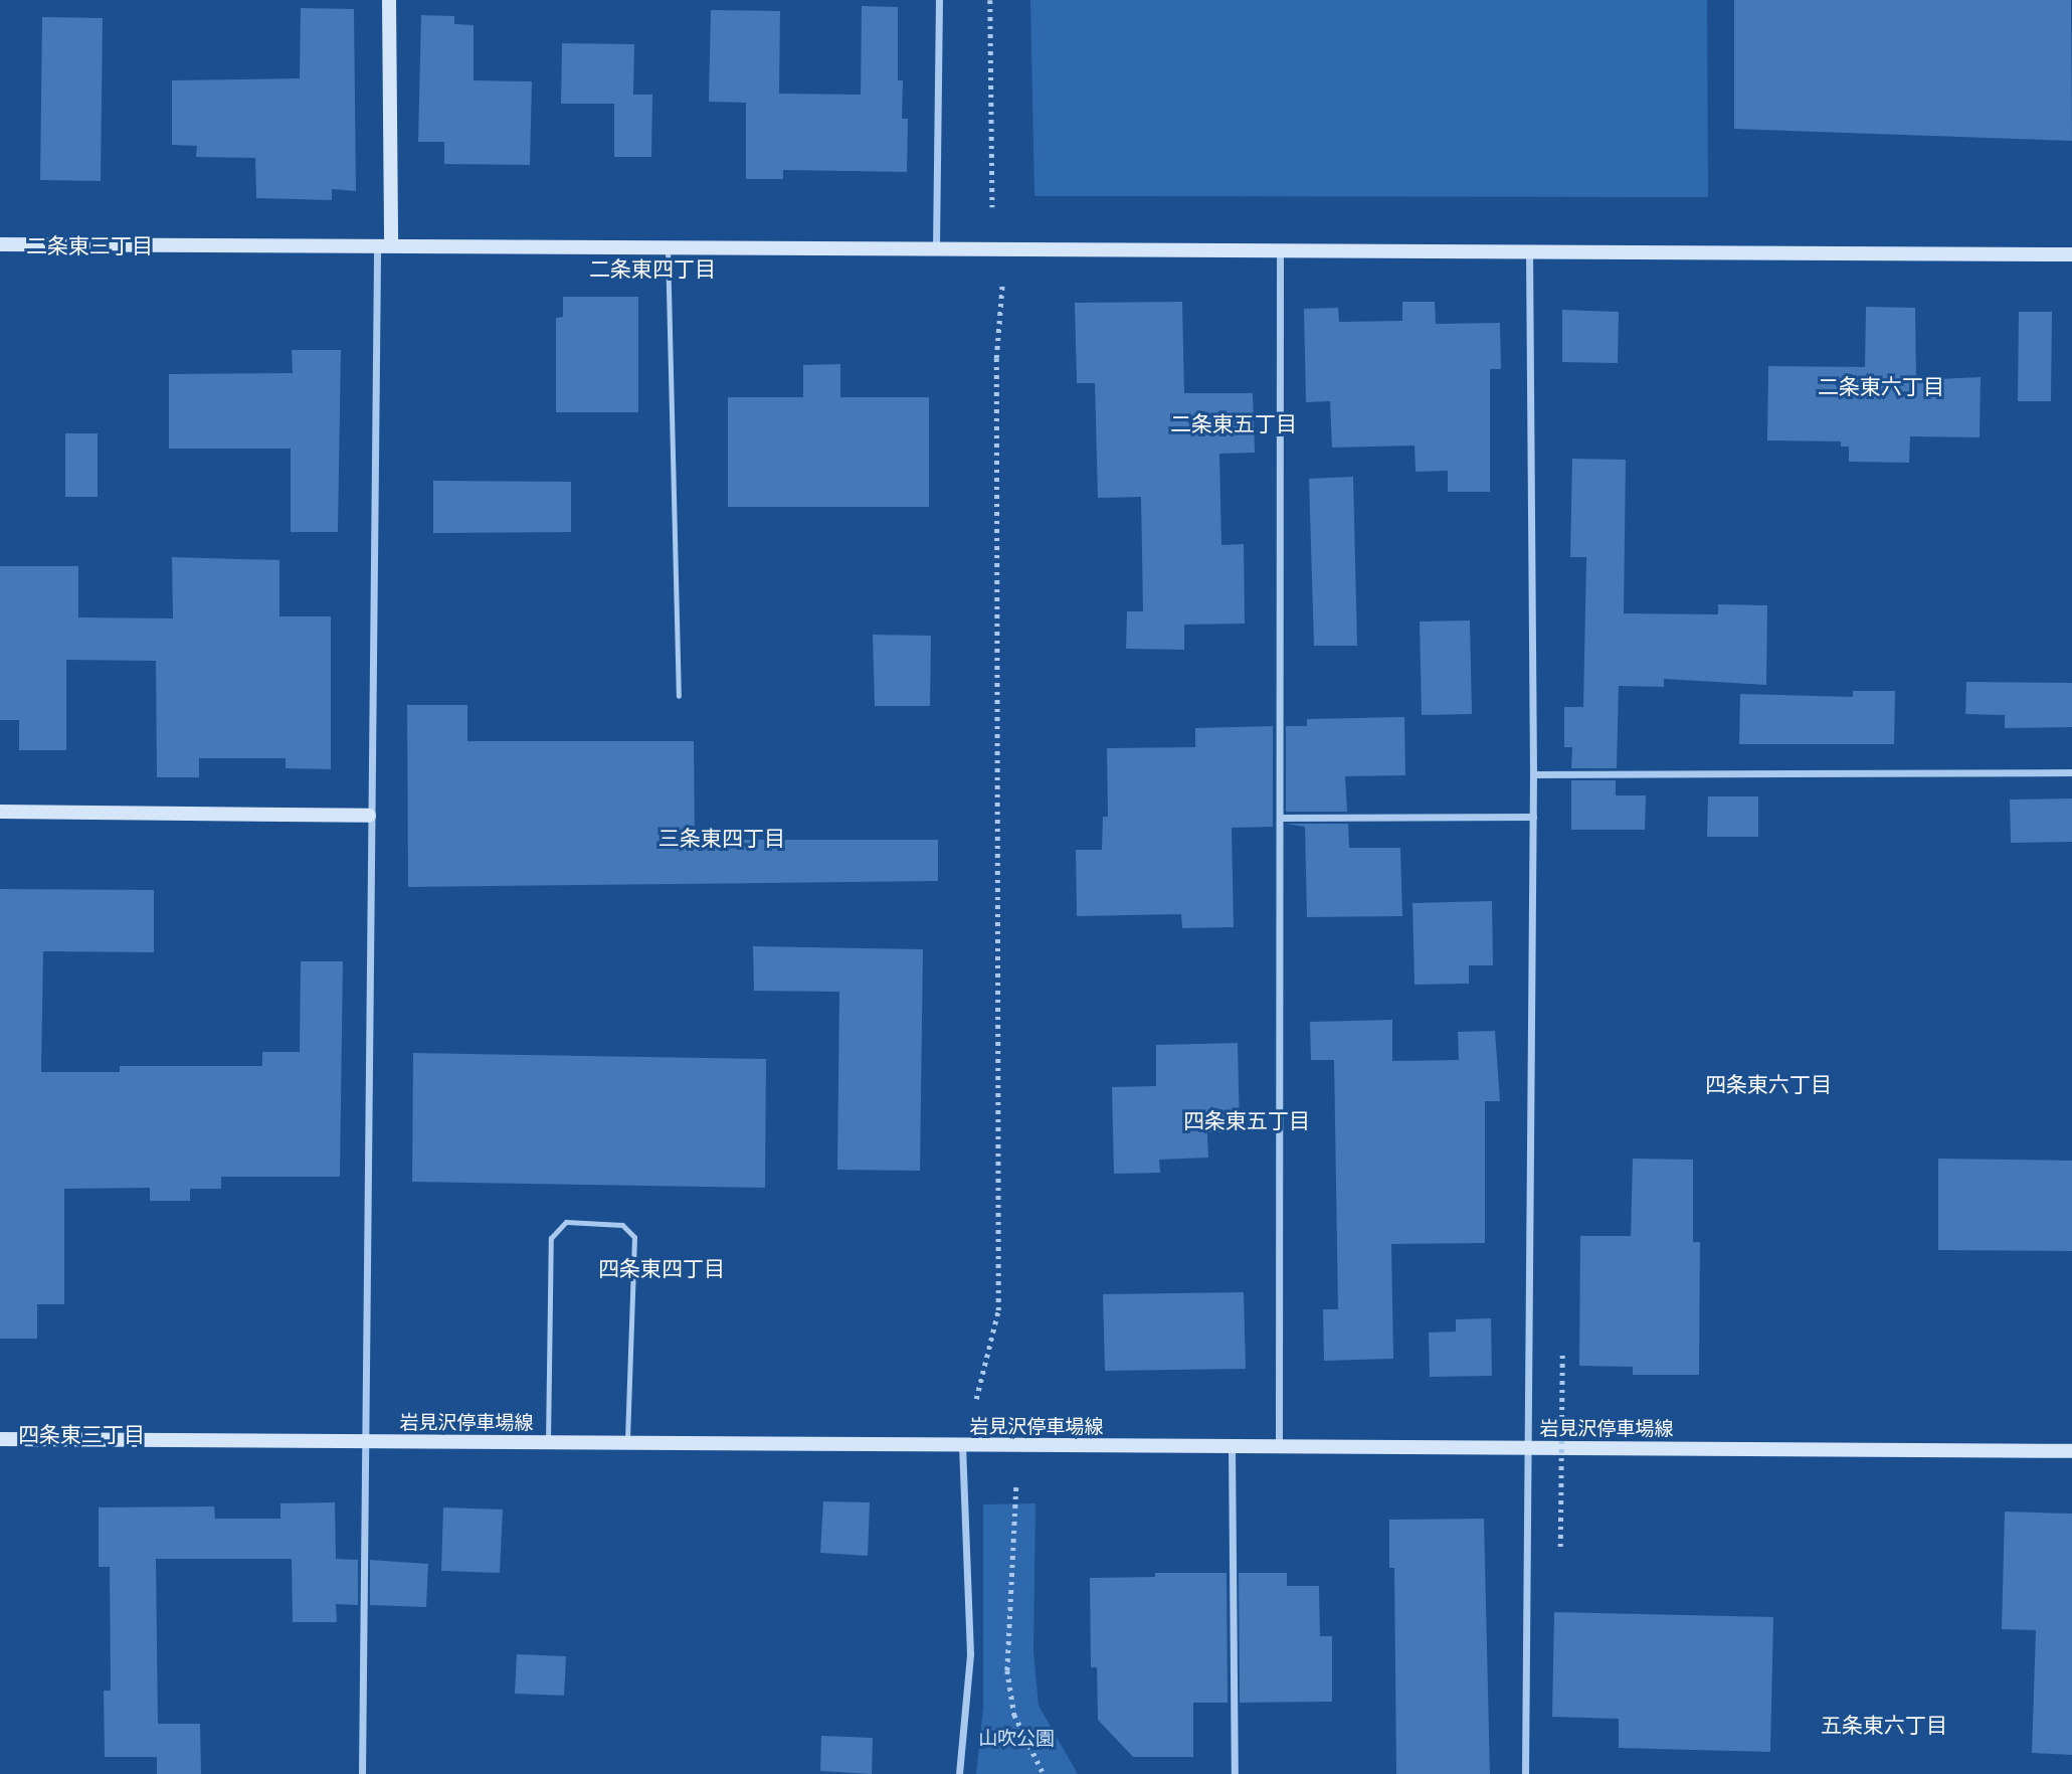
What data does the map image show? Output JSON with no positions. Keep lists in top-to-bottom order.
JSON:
{
  "streets": {
    "street": ["岩見沢停車場線"]
  },
  "districts": [
    "二条東三丁目",
    "二条東四丁目",
    "二条東六丁目",
    "二条東五丁目",
    "三条東四丁目",
    "四条東六丁目",
    "四条東五丁目",
    "四条東四丁目",
    "四条東三丁目",
    "五条東六丁目"
  ],
  "parks": ["山吹公園"]
}
